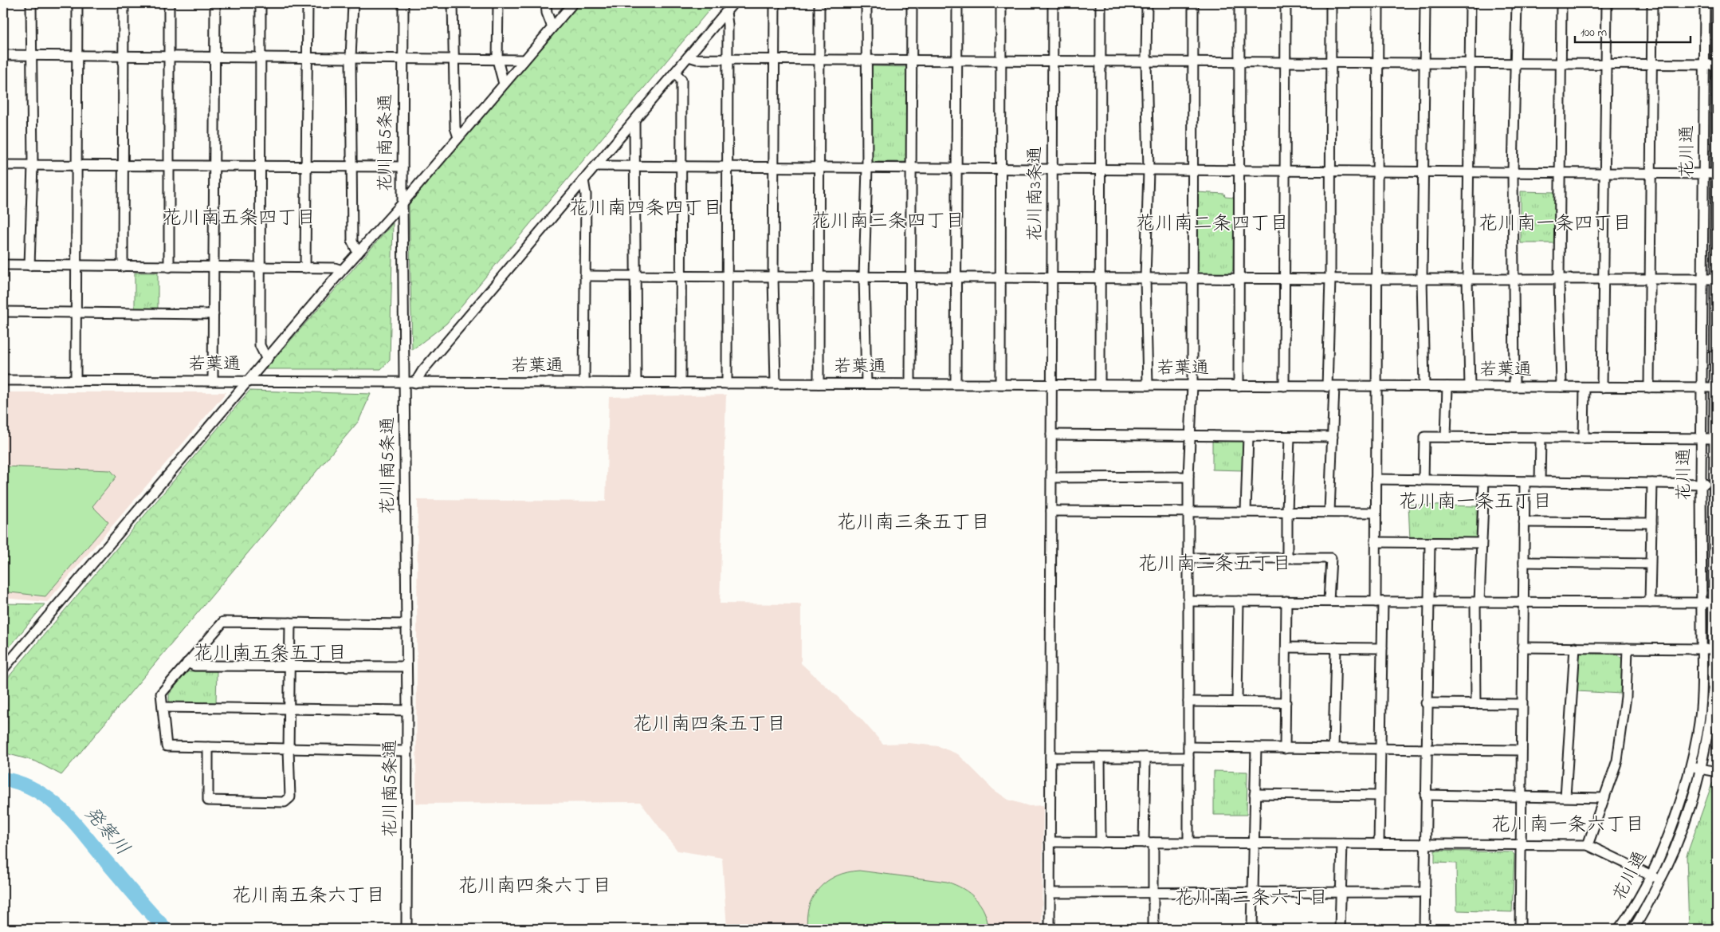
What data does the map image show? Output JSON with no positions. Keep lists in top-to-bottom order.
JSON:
{
  "streets": {
    "street": [
      "花川南5条通",
      "花川通",
      "花川南3条通",
      "若葉通"
    ]
  },
  "crossings": [
    ["花川南5条通", "若葉通"],
    ["花川通", "若葉通"],
    ["花川南3条通", "若葉通"]
  ],
  "districts": [
    "花川南四条四丁目",
    "花川南五条四丁目",
    "花川南三条四丁目",
    "花川南二条四丁目",
    "花川南一条四丁目",
    "花川南一条五丁目",
    "花川南三条五丁目",
    "花川南二条五丁目",
    "花川南五条五丁目",
    "花川南四条五丁目",
    "花川南一条六丁目",
    "花川南四条六丁目",
    "花川南五条六丁目",
    "花川南二条六丁目"
  ],
  "water": ["発寒川"],
  "scale_bar": "100 m"
}
